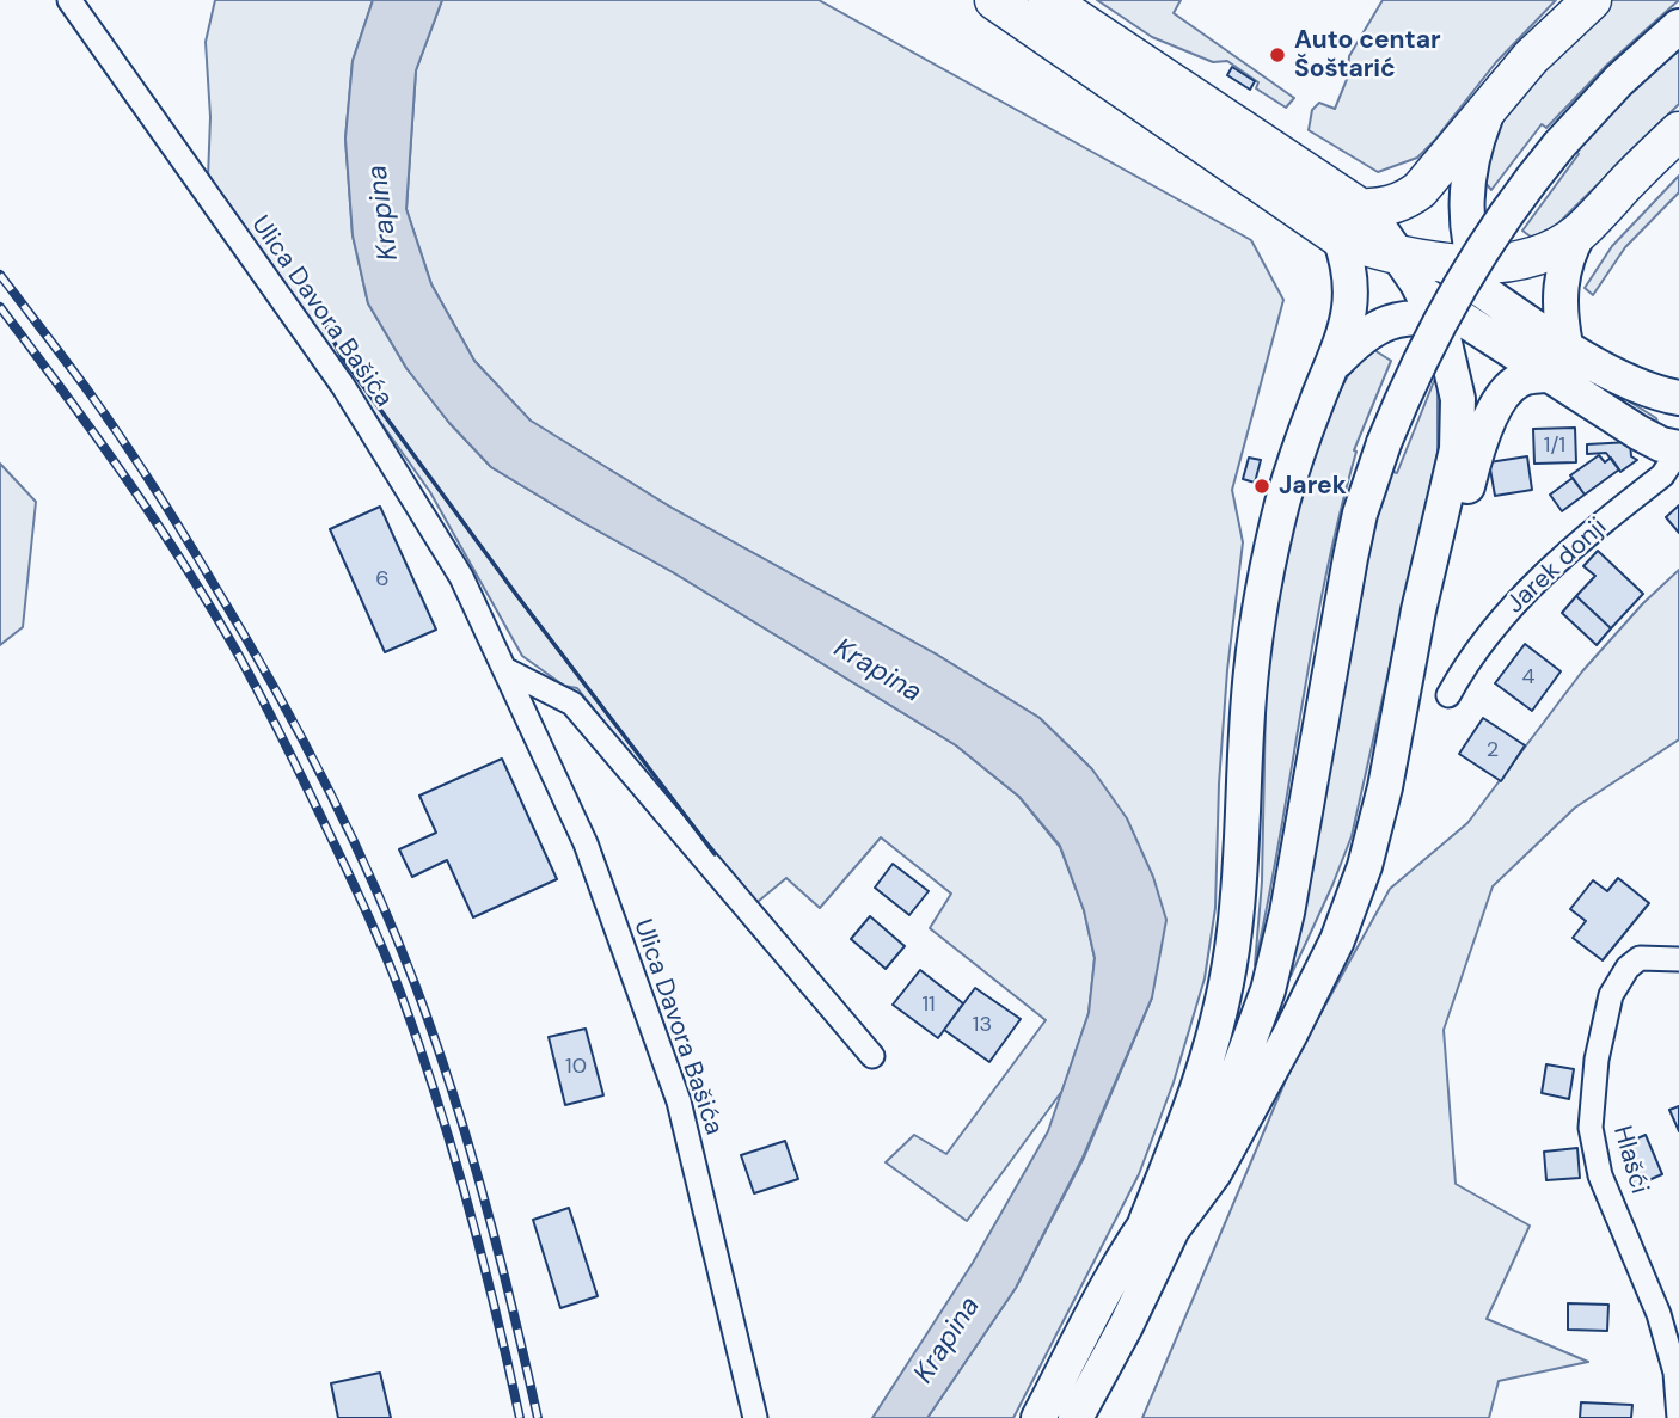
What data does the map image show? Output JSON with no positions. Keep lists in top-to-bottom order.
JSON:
{
  "streets": {
    "street": ["Ulica Davora Bašića", "Jarek donji", "Hlašći"]
  },
  "water": ["Krapina"],
  "places": ["Auto centar Šoštarić", "Jarek"],
  "house_numbers": [
    "1/1",
    "6",
    "4",
    "2",
    "11",
    "13",
    "10"
  ]
}
